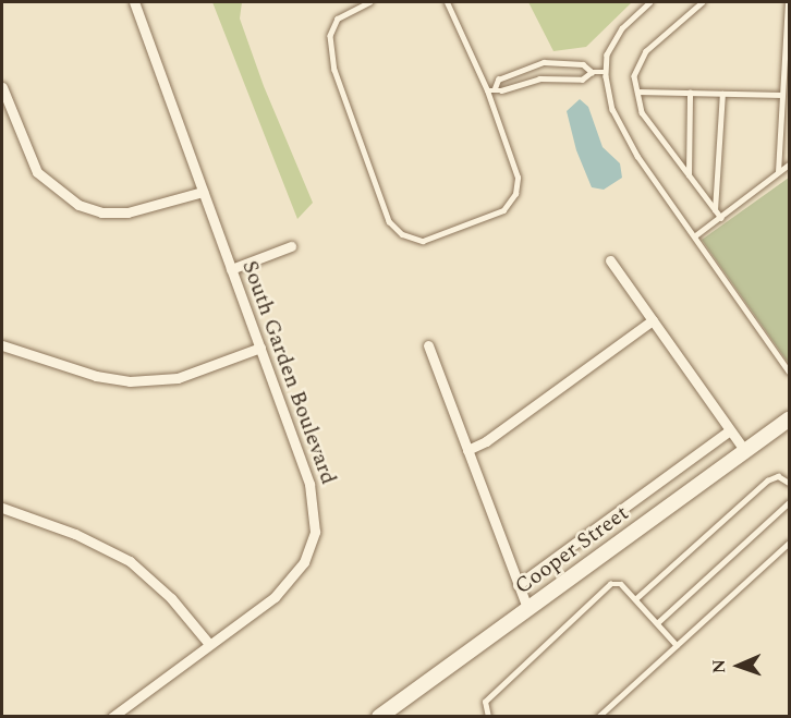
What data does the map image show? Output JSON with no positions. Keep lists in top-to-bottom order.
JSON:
{
  "streets": {
    "street": ["South Garden Boulevard", "Cooper Street"]
  },
  "north": "left"
}
